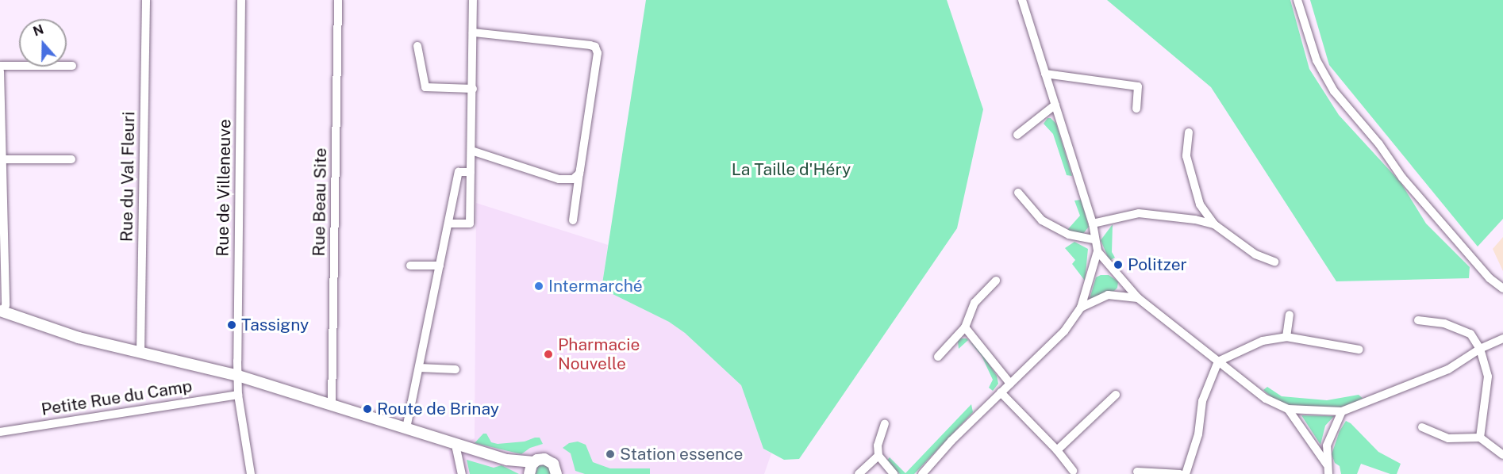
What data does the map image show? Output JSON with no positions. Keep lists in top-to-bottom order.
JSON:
{
  "streets": {
    "street": [
      "Rue du Val Fleuri",
      "Rue de Villeneuve",
      "Rue Beau Site",
      "Petite Rue du Camp"
    ]
  },
  "crossings": [
    ["Rue de Villeneuve", "Petite Rue du Camp"]
  ],
  "parks": ["La Taille d'Héry"],
  "places": [
    "Politzer",
    "Intermarché",
    "Tassigny",
    "Pharmacie Nouvelle",
    "Route de Brinay",
    "Station essence"
  ],
  "north": "top"
}
